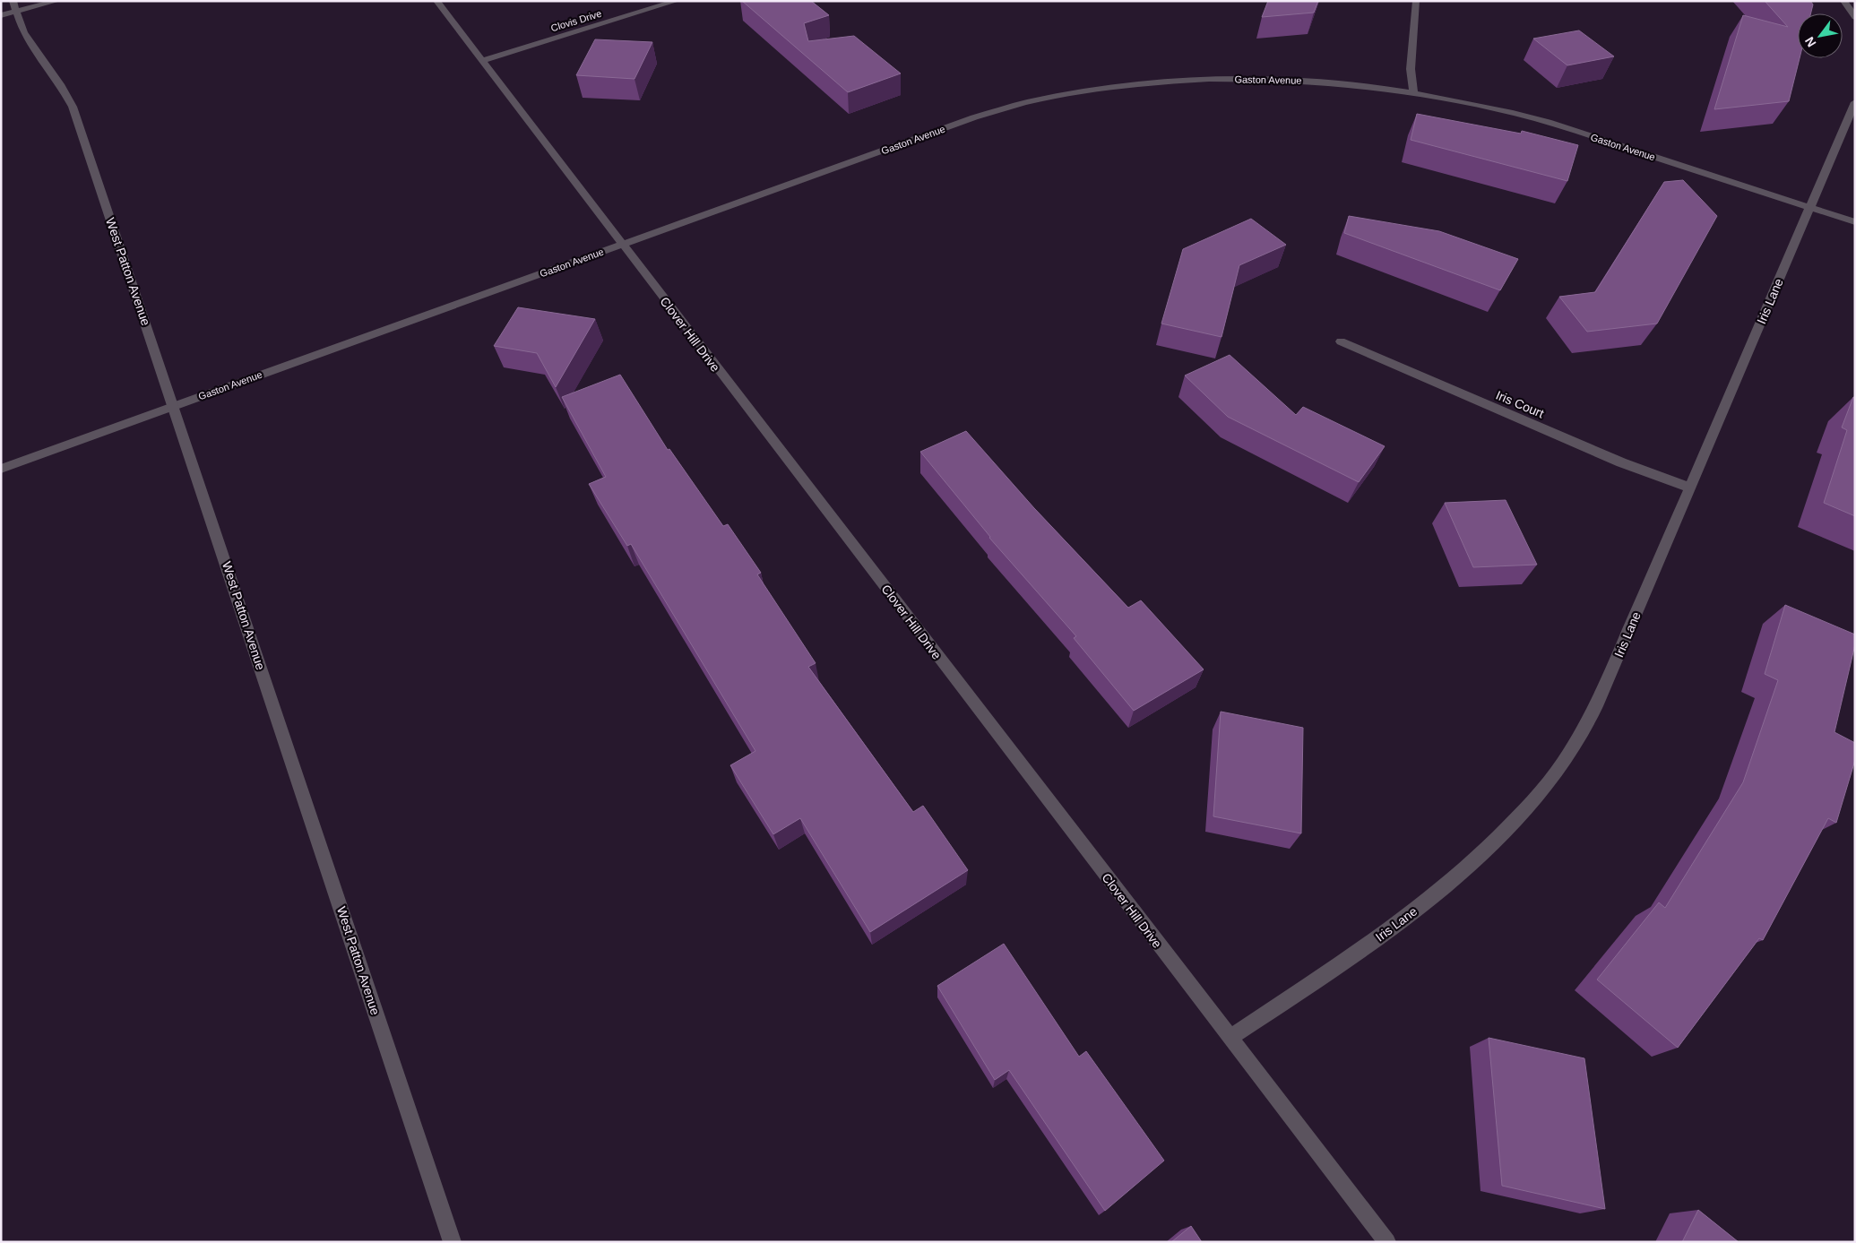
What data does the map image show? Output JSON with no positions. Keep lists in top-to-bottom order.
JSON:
{
  "streets": {
    "street": [
      "Clovis Drive",
      "Gaston Avenue",
      "West Patton Avenue",
      "Iris Lane",
      "Clover Hill Drive",
      "Iris Court"
    ]
  },
  "crossings": [
    ["Clovis Drive", "Clover Hill Drive"],
    ["Gaston Avenue", "West Patton Avenue"],
    ["Gaston Avenue", "Iris Lane"],
    ["Gaston Avenue", "Clover Hill Drive"],
    ["Iris Lane", "Clover Hill Drive"],
    ["Iris Lane", "Iris Court"]
  ],
  "north": "bottom left"
}
